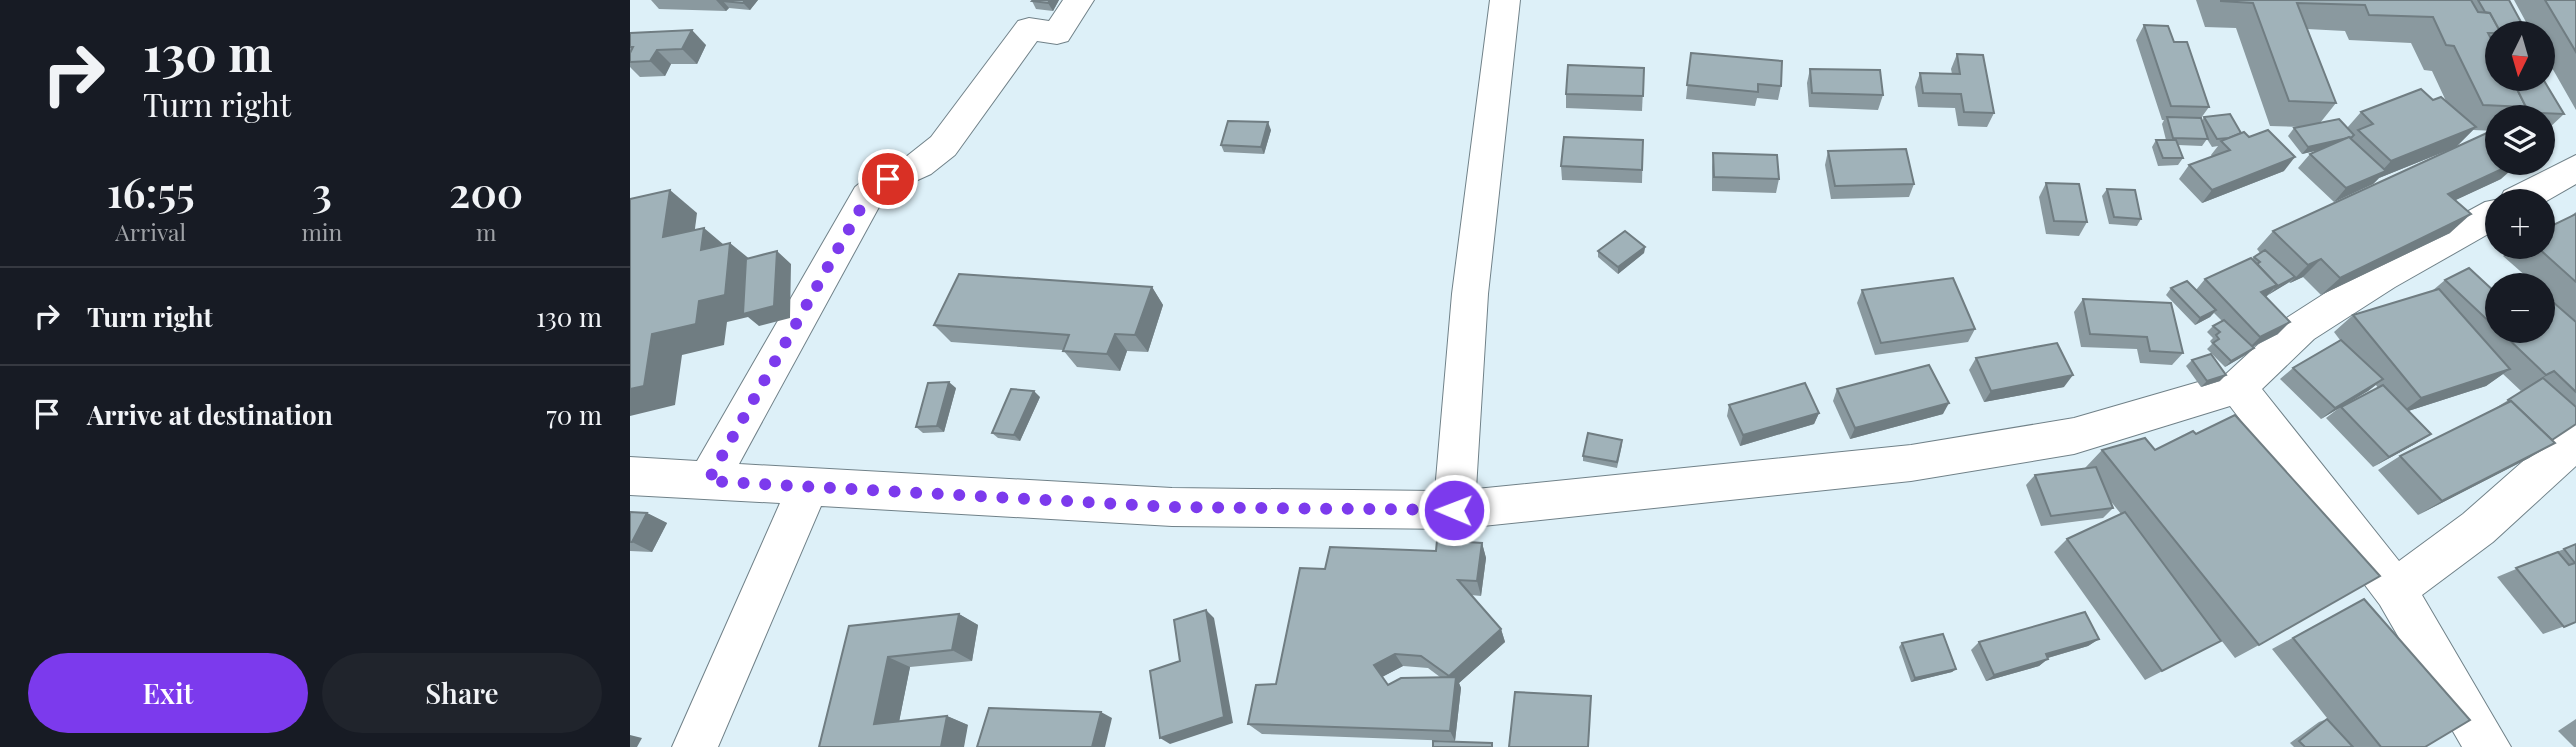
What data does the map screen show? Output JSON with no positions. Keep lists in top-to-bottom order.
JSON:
{
  "north": "bottom",
  "page": {
    "turn": ["130 m", "Turn right"],
    "map_buttons": ["+", "−"],
    "eta": [
      "16:55",
      "Arrival",
      "3",
      "min",
      "200",
      "m"
    ],
    "list": [
      {
        "name": "Turn right",
        "value": "130 m"
      },
      {
        "name": "Arrive at destination",
        "value": "70 m"
      }
    ],
    "buttons": ["Exit", "Share"]
  }
}
